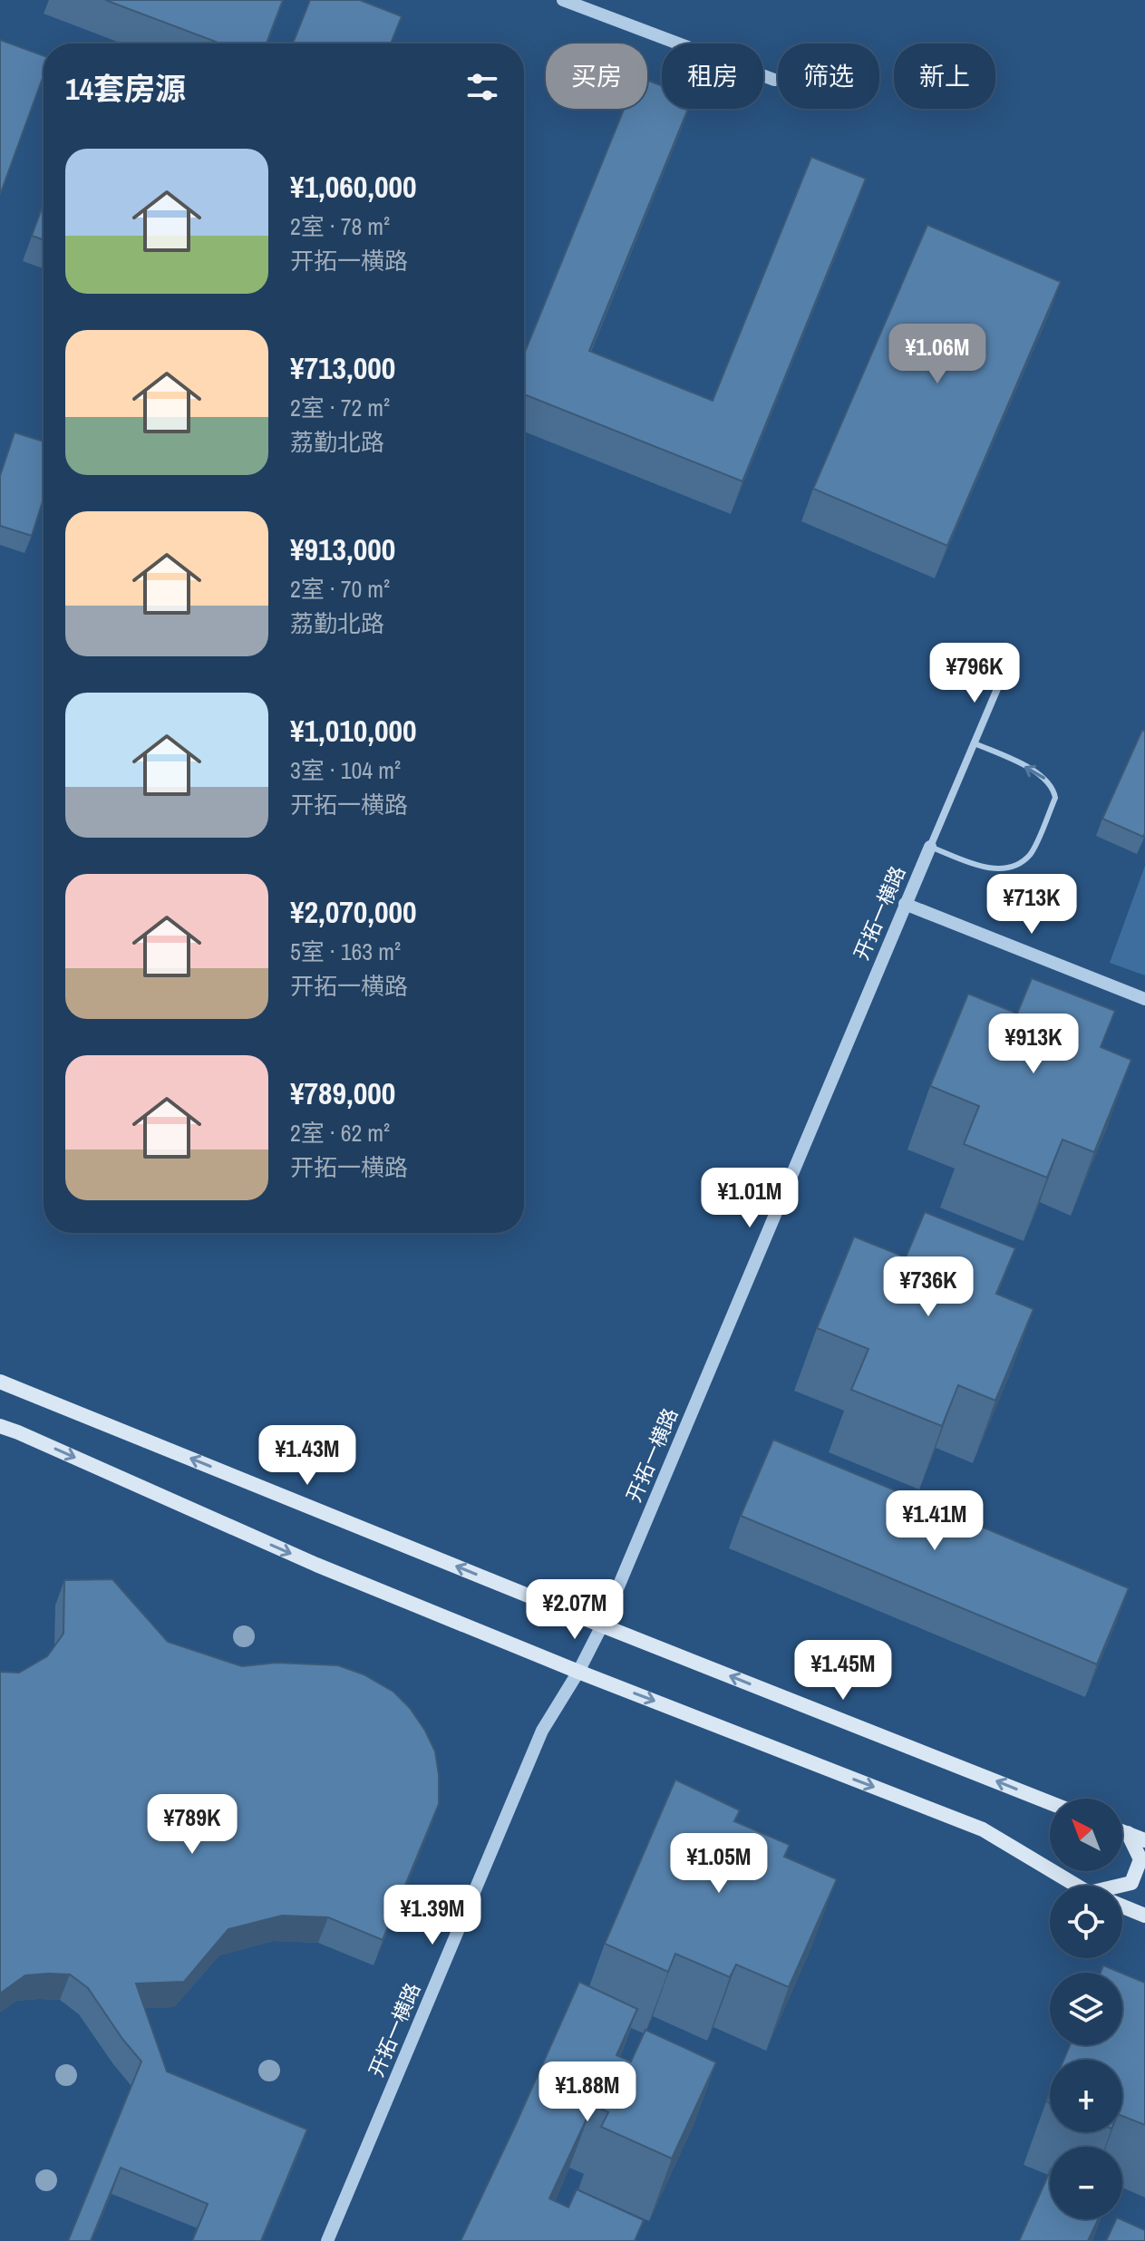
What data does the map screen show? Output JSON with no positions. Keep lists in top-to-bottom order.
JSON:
{
  "streets": {
    "street": ["开拓一横路"]
  },
  "north": "top left",
  "page": {
    "chip": [
      "买房",
      "租房",
      "筛选",
      "新上"
    ],
    "heading": "14套房源",
    "list": [
      {
        "name": "¥1,060,000",
        "note": "2室 · 78 m² · 开拓一横路"
      },
      {
        "name": "¥713,000",
        "note": "2室 · 72 m² · 荔勤北路"
      },
      {
        "name": "¥913,000",
        "note": "2室 · 70 m² · 荔勤北路"
      },
      {
        "name": "¥1,010,000",
        "note": "3室 · 104 m² · 开拓一横路"
      },
      {
        "name": "¥2,070,000",
        "note": "5室 · 163 m² · 开拓一横路"
      },
      {
        "name": "¥789,000",
        "note": "2室 · 62 m² · 开拓一横路"
      }
    ],
    "price": [
      "¥1.06M",
      "¥796K",
      "¥713K",
      "¥913K",
      "¥1.01M",
      "¥736K",
      "¥1.43M",
      "¥1.41M",
      "¥2.07M",
      "¥1.45M",
      "¥789K",
      "¥1.05M",
      "¥1.39M",
      "¥1.88M"
    ],
    "map_buttons": ["+", "−"]
  }
}
